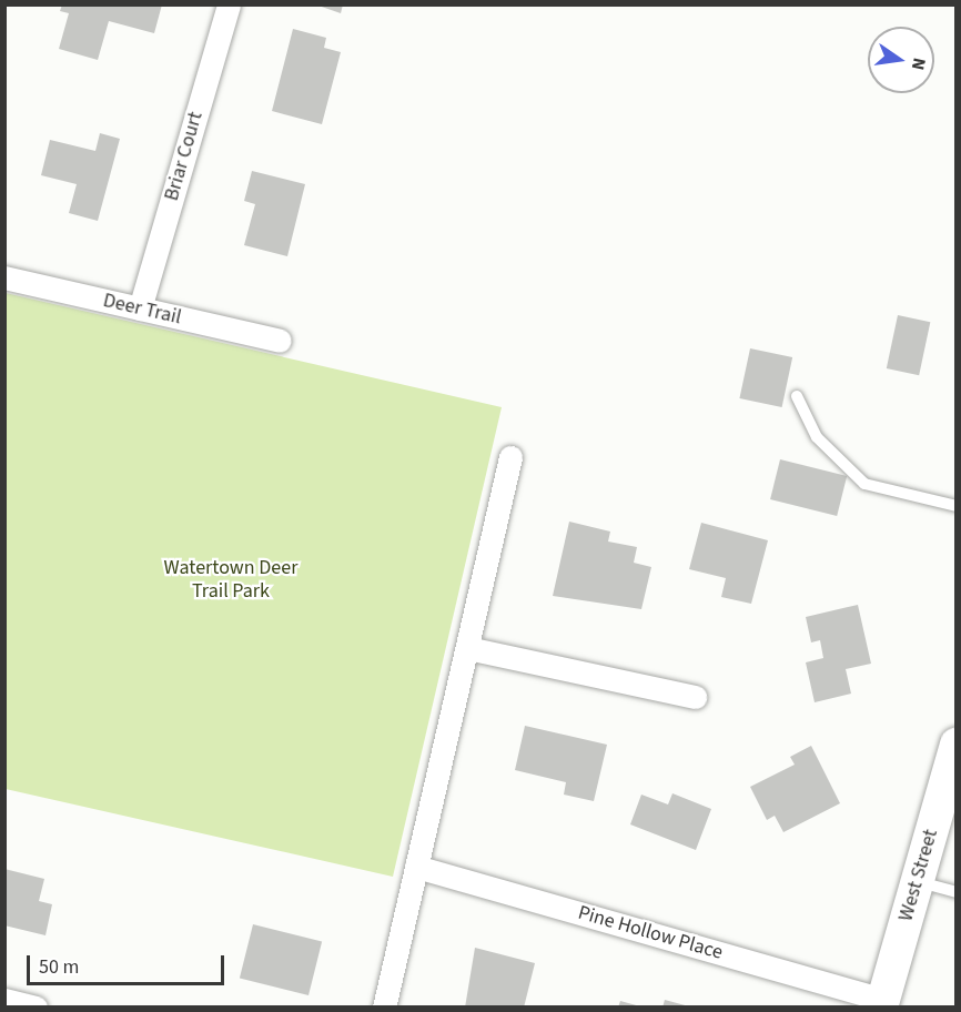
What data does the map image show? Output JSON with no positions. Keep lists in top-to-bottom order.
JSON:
{
  "streets": {
    "street": [
      "Briar Court",
      "Deer Trail",
      "West Street",
      "Pine Hollow Place"
    ]
  },
  "crossings": [
    ["Briar Court", "Deer Trail"],
    ["West Street", "Pine Hollow Place"]
  ],
  "parks": ["Watertown Deer Trail Park"],
  "scale_bar": "50 m",
  "north": "right"
}
